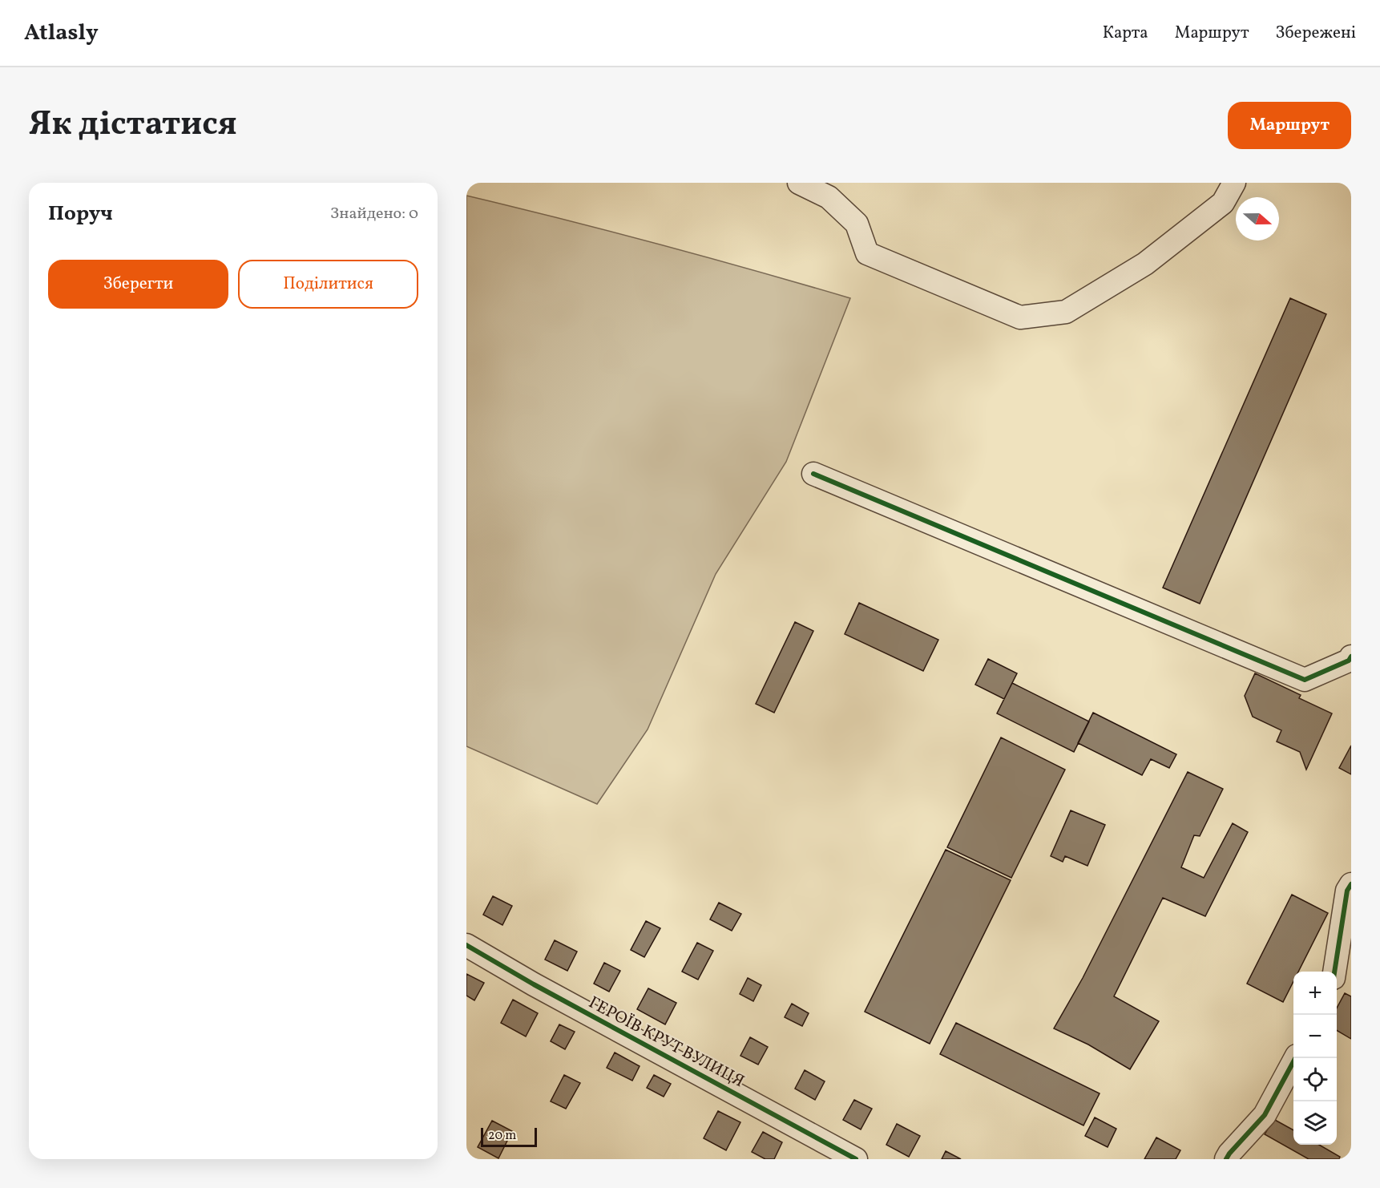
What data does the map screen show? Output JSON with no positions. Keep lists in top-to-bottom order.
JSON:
{
  "streets": {
    "street": ["ГЕРОЇВ КРУТ ВУЛИЦЯ"]
  },
  "scale_bar": "20 m",
  "north": "right",
  "page": {
    "header": "Atlasly",
    "nav": ["Карта", "Маршрут", "Збережені"],
    "title": "Як дістатися",
    "buttons": [
      "Маршрут",
      ["Зберегти", "Поділитися"]
    ],
    "heading": ["Поруч", "Знайдено: 0"],
    "map_buttons": ["+", "−"],
    "scale": "20 m"
  }
}
